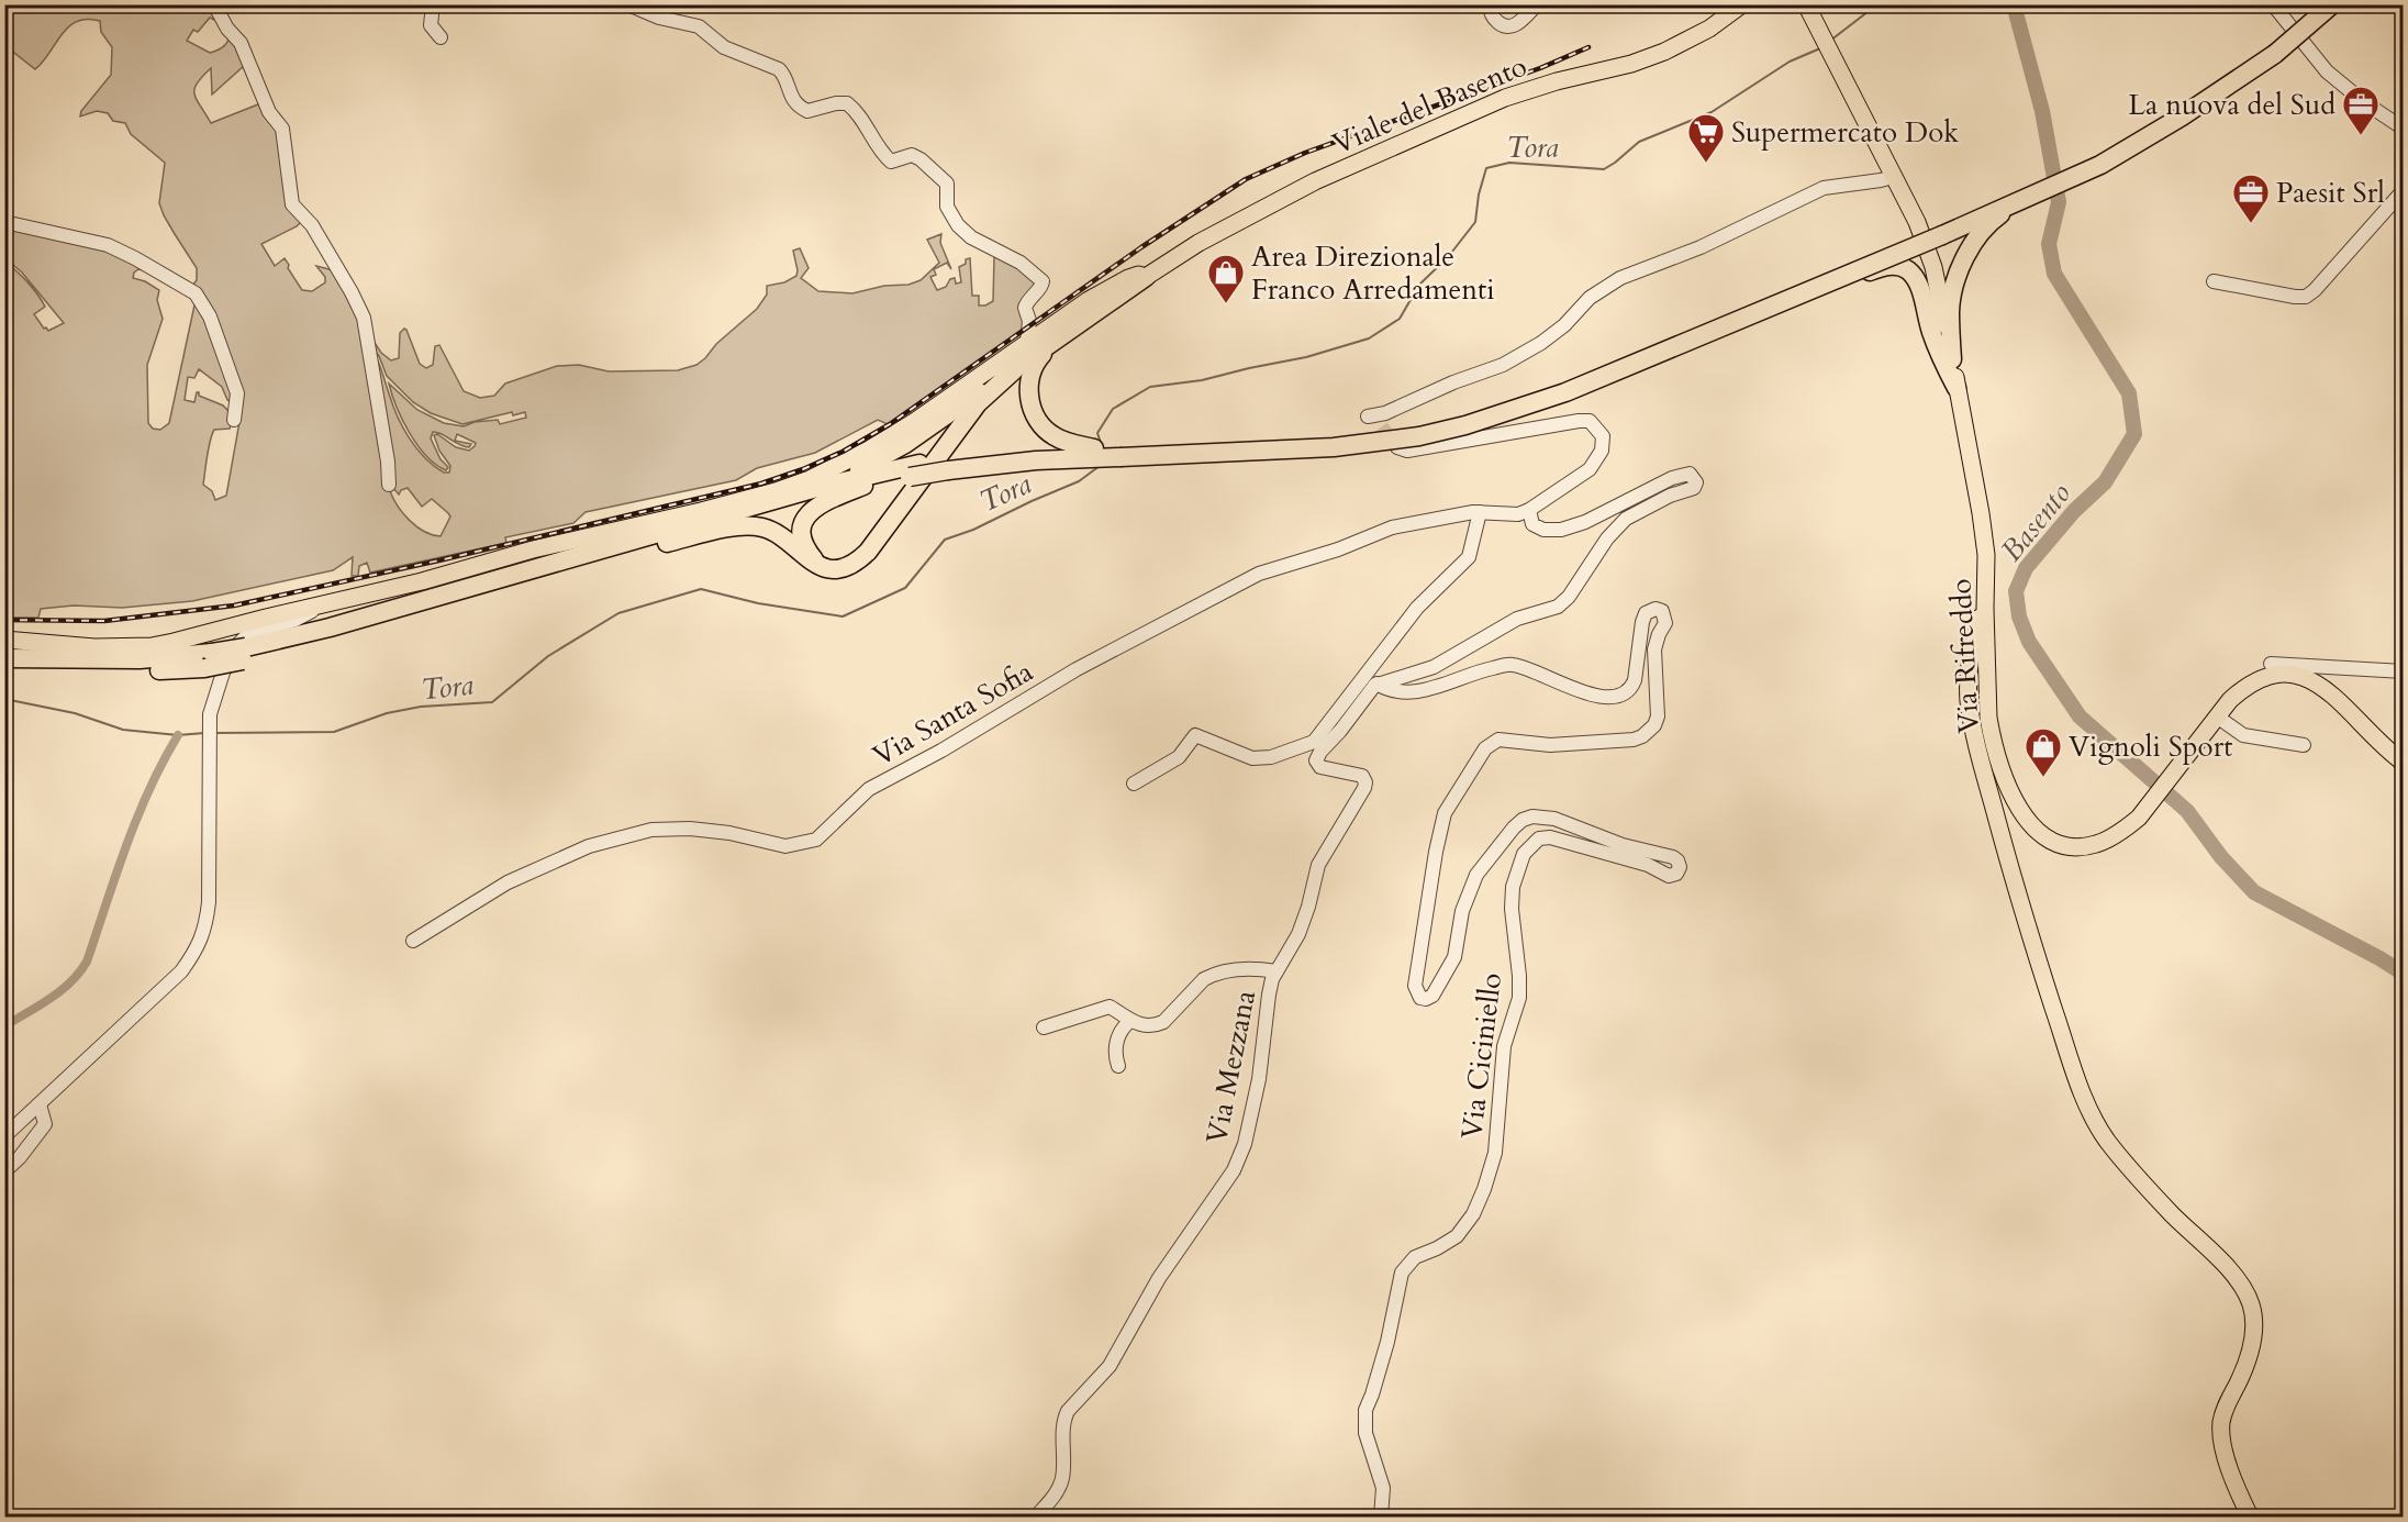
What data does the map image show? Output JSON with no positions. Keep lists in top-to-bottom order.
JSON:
{
  "streets": {
    "main road": ["Viale del Basento", "Via Rifreddo"],
    "street": ["Via Santa Sofia", "Via Ciciniello", "Via Mezzana"]
  },
  "crossings": [
    ["Via Ciciniello", "Via Mezzana"]
  ],
  "water": ["Tora", "Basento"],
  "places": {
    "office": ["La nuova del Sud", "Paesit Srl"],
    "supermarket": ["Supermercato Dok"],
    "shop": ["Area Direzionale Franco Arredamenti", "Vignoli Sport"]
  }
}
